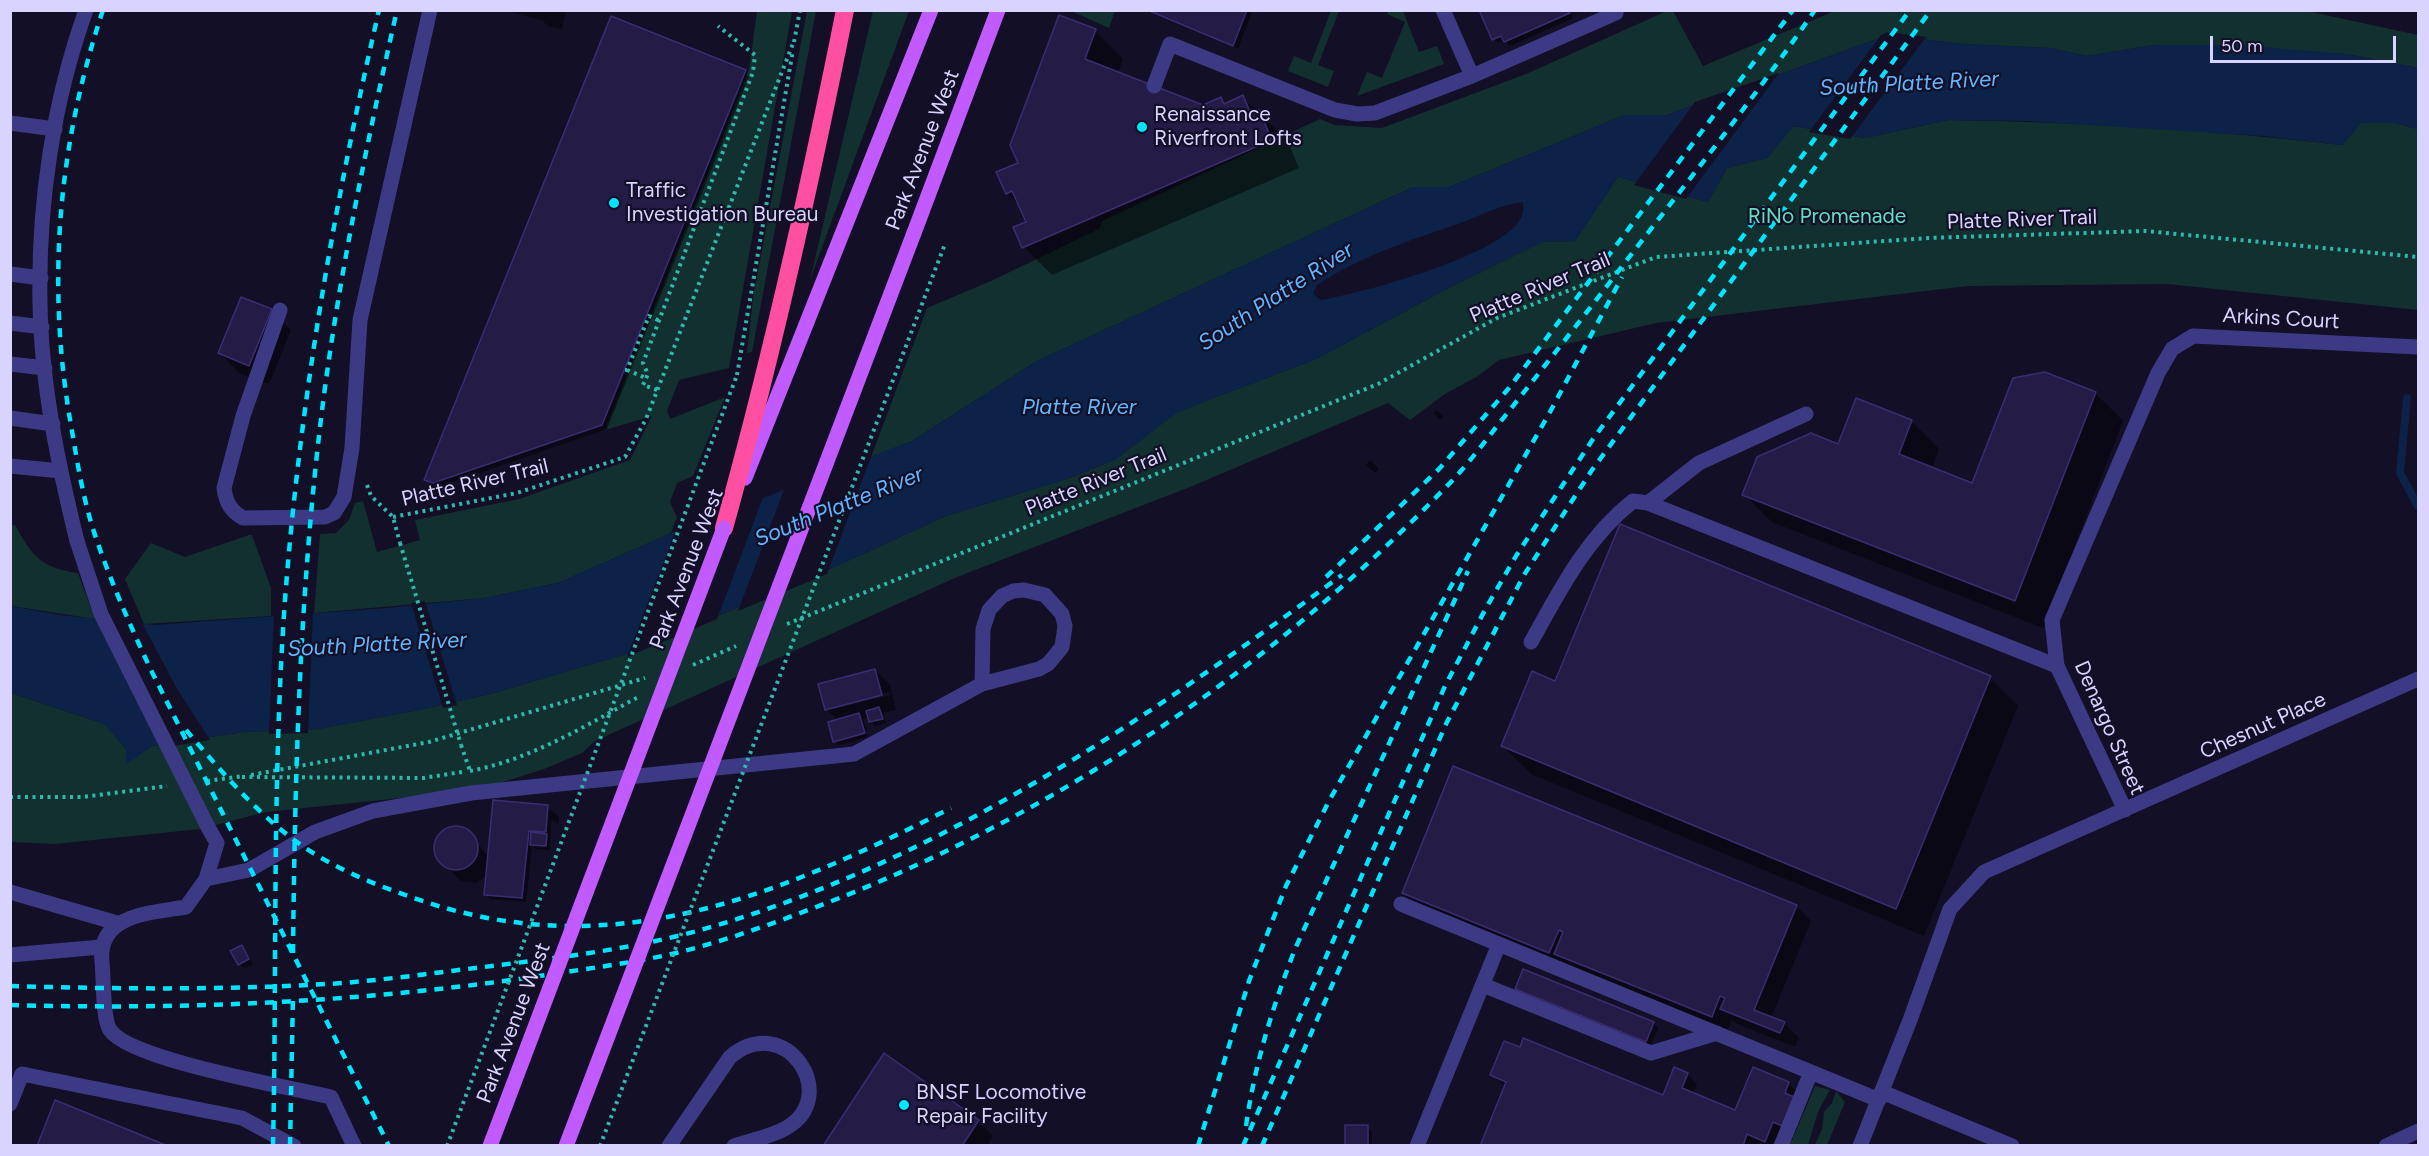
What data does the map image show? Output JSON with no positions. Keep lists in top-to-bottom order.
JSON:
{
  "streets": {
    "main road": ["Park Avenue West"],
    "street": ["Arkins Court", "Chesnut Place", "Denargo Street"],
    "path": ["Platte River Trail"]
  },
  "crossings": [
    ["Arkins Court", "Denargo Street"],
    ["Chesnut Place", "Denargo Street"]
  ],
  "water": ["South Platte River", "Platte River"],
  "parks": ["RiNo Promenade"],
  "places": ["Renaissance Riverfront Lofts", "Traffic Investigation Bureau", "BNSF Locomotive Repair Facility"],
  "scale_bar": "50 m"
}
